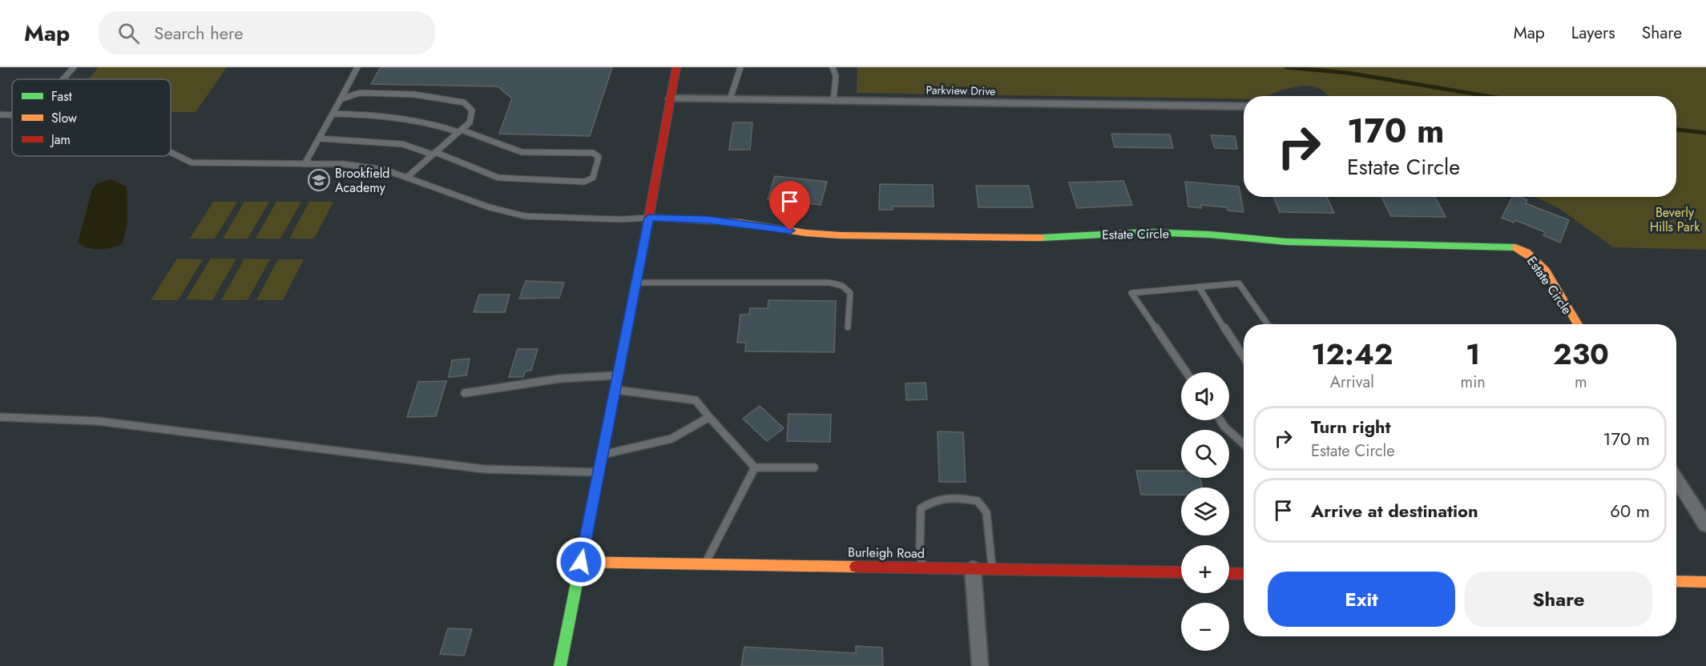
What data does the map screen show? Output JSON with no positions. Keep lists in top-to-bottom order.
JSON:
{
  "streets": {
    "street": ["Parkview Drive", "Estate Circle", "Burleigh Road"]
  },
  "parks": ["Beverly Hills Park"],
  "places": {
    "school or university": ["Brookfield Academy"]
  },
  "legend": ["Fast", "Slow", "Jam"],
  "page": {
    "header": "Map",
    "search": "Search here",
    "nav": ["Map", "Layers", "Share"],
    "turn": ["170 m", "Estate Circle"],
    "eta": [
      "12:42",
      "Arrival",
      "1",
      "min",
      "230",
      "m"
    ],
    "map_buttons": ["+", "−"],
    "list": [
      {
        "name": "Turn right",
        "note": "Estate Circle",
        "value": "170 m"
      },
      {
        "name": "Arrive at destination",
        "value": "60 m"
      }
    ],
    "buttons": ["Exit", "Share"]
  }
}
